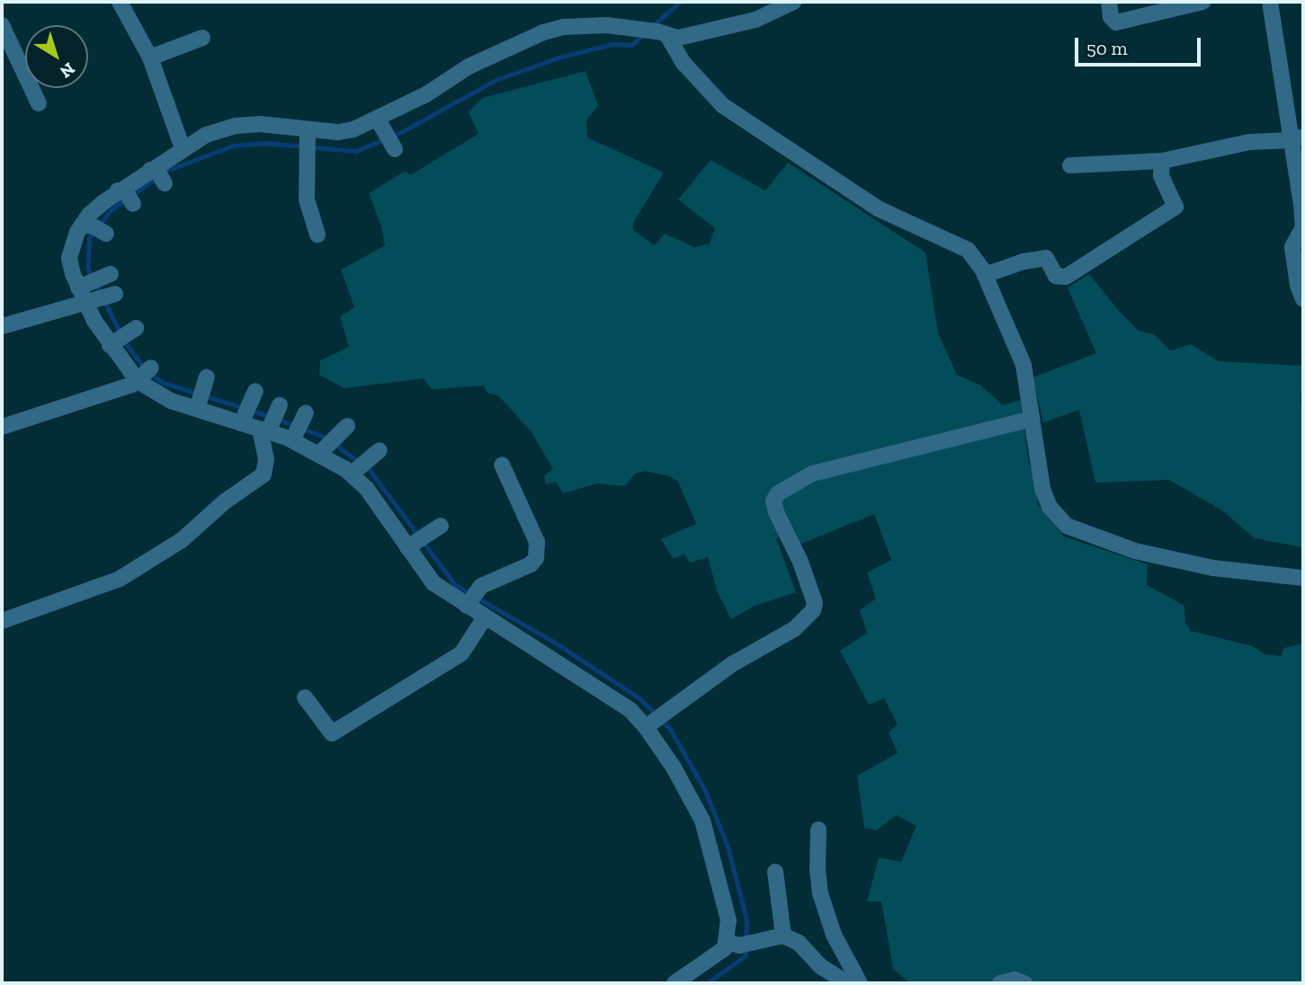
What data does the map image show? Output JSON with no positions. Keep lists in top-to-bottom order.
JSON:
{
  "scale_bar": "50 m",
  "north": "bottom right"
}
